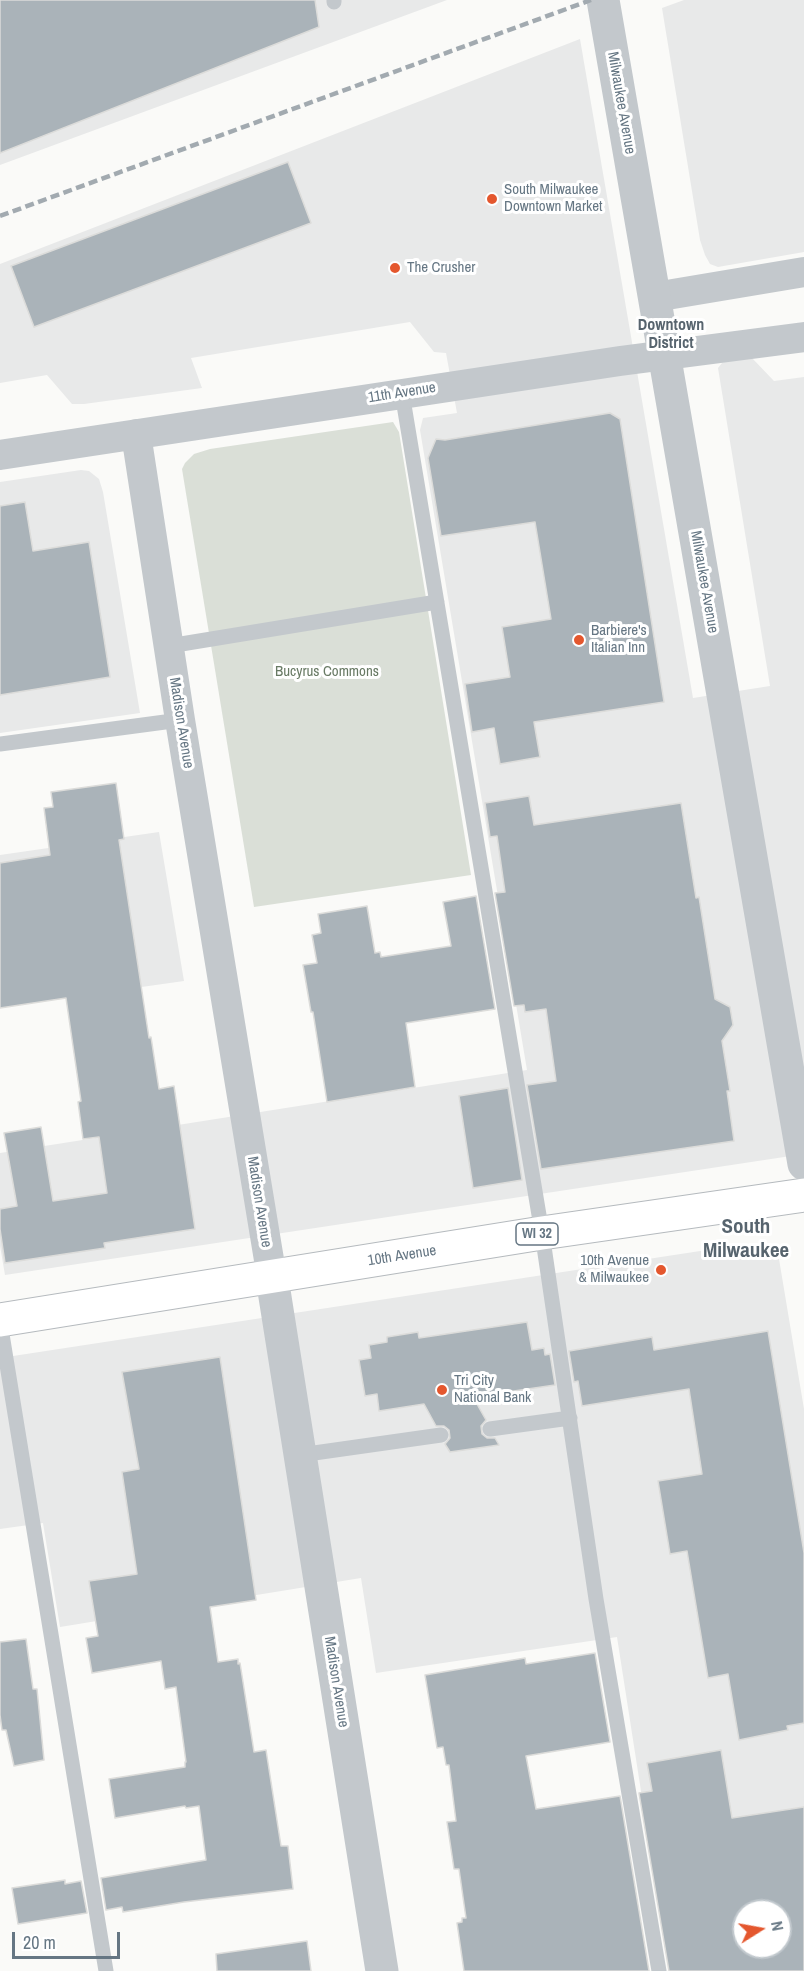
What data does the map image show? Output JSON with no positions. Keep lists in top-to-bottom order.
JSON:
{
  "streets": {
    "main road": ["WI 32", "10th Avenue"],
    "street": ["Milwaukee Avenue", "11th Avenue", "Madison Avenue"]
  },
  "crossings": [
    ["Milwaukee Avenue", "11th Avenue"],
    ["11th Avenue", "Madison Avenue"],
    ["Madison Avenue", "10th Avenue"]
  ],
  "districts": ["Downtown District", "South Milwaukee"],
  "parks": ["Bucyrus Commons"],
  "places": [
    "South Milwaukee Downtown Market",
    "The Crusher",
    "Barbiere's Italian Inn",
    "10th Avenue & Milwaukee",
    "Tri City National Bank"
  ],
  "scale_bar": "20 m",
  "north": "right"
}
